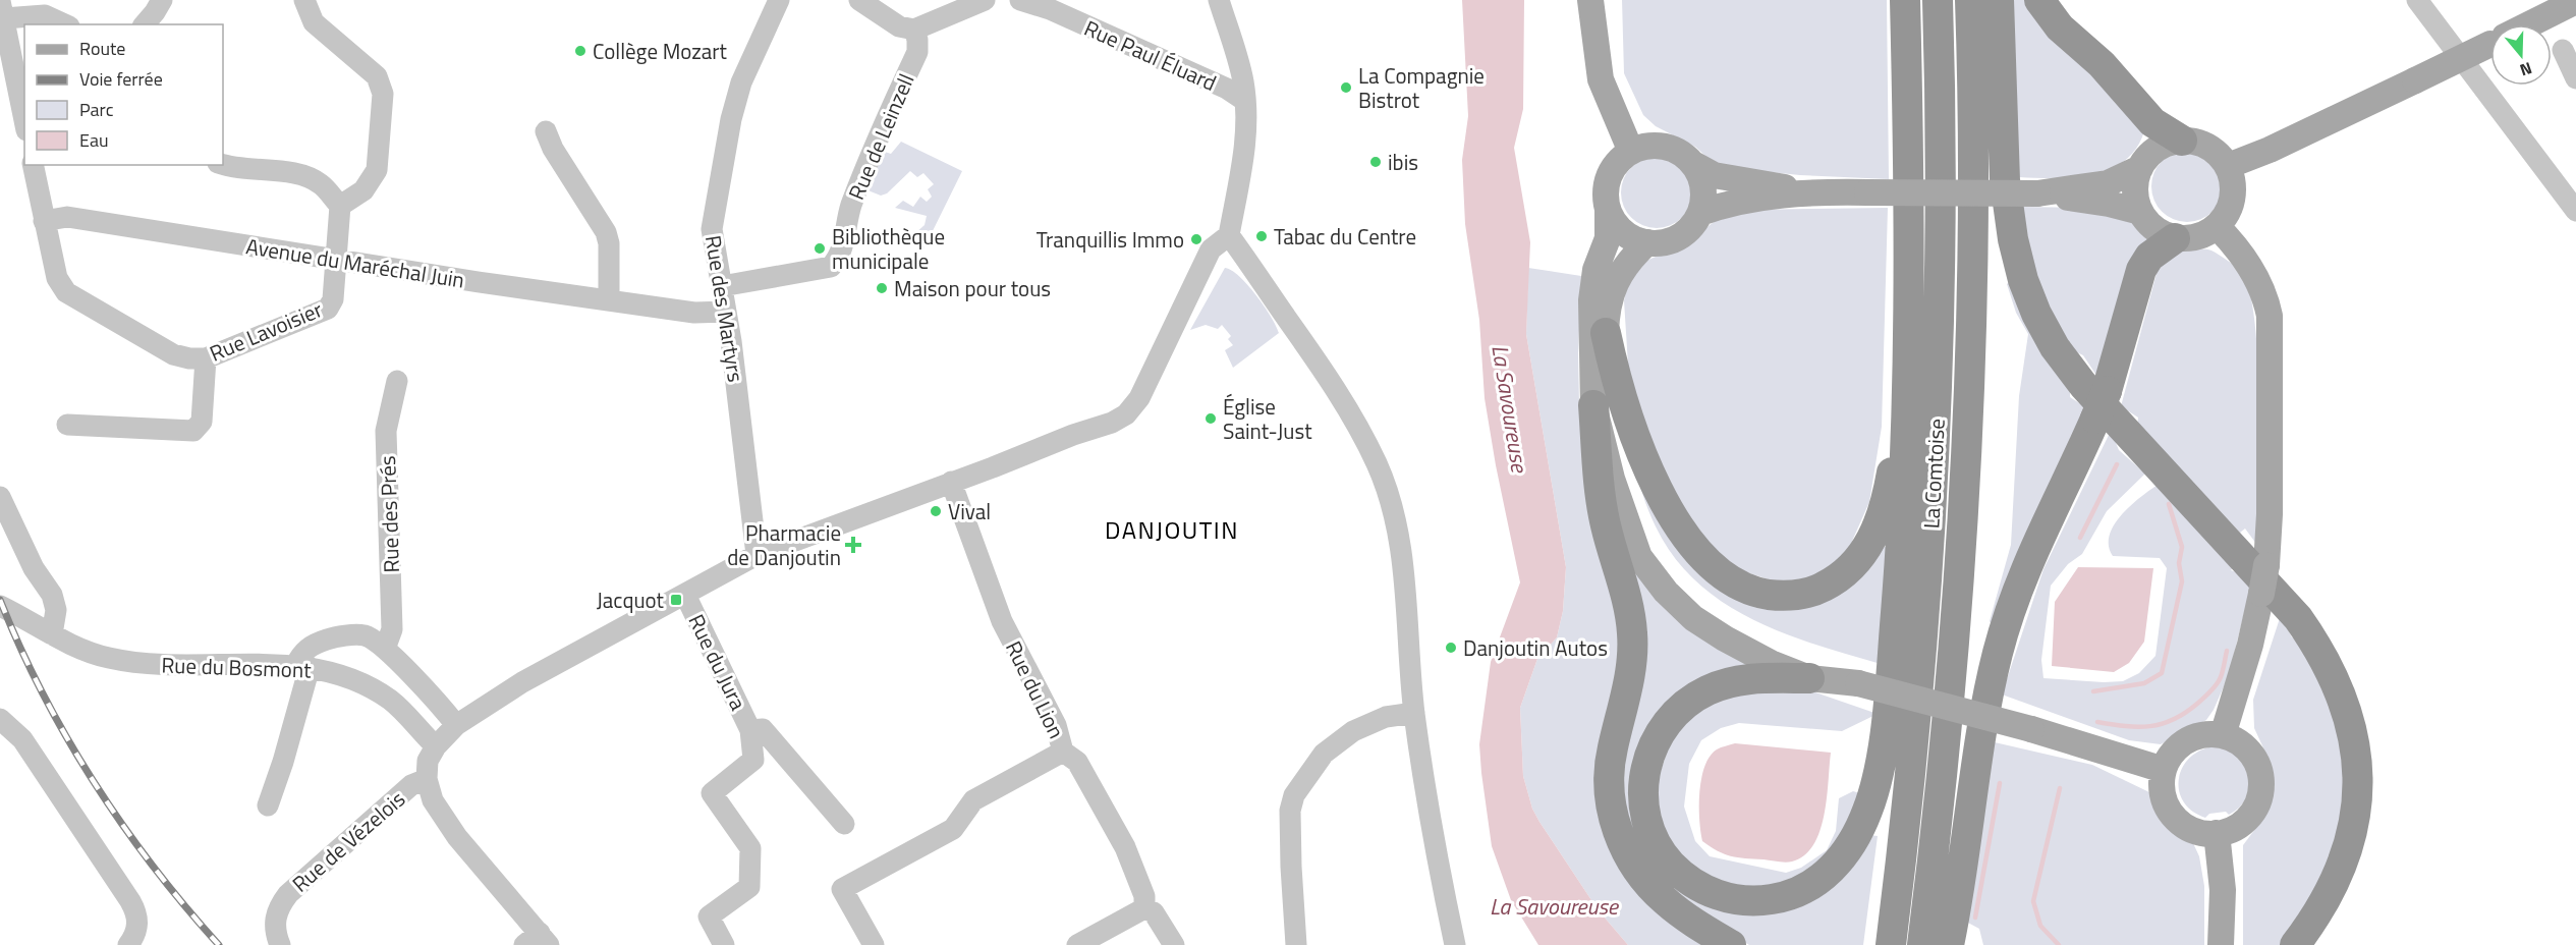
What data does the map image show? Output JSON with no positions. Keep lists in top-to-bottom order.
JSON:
{
  "streets": {
    "highway": ["La Comtoise"],
    "street": [
      "Rue Paul Éluard",
      "Rue de Leinzell",
      "Avenue du Maréchal Juin",
      "Rue des Martyrs",
      "Rue Lavoisier",
      "Rue des Prés",
      "Rue du Jura",
      "Rue du Bosmont",
      "Rue du Lion",
      "Rue de Vézelois"
    ]
  },
  "crossings": [
    ["Rue de Leinzell", "Rue des Martyrs"],
    ["Avenue du Maréchal Juin", "Rue des Martyrs"],
    ["Avenue du Maréchal Juin", "Rue Lavoisier"]
  ],
  "districts": ["DANJOUTIN"],
  "water": ["La Savoureuse"],
  "places": {
    "other": [
      "Collège Mozart",
      "La Compagnie Bistrot",
      "ibis",
      "Tabac du Centre",
      "Tranquillis Immo",
      "Bibliothèque municipale",
      "Maison pour tous",
      "Église Saint-Just",
      "Vival",
      "Danjoutin Autos"
    ],
    "health": ["Pharmacie de Danjoutin"],
    "transit": ["Jacquot"]
  },
  "legend": [
    "Route",
    "Voie ferrée",
    "Parc",
    "Eau"
  ],
  "north": "bottom"
}
